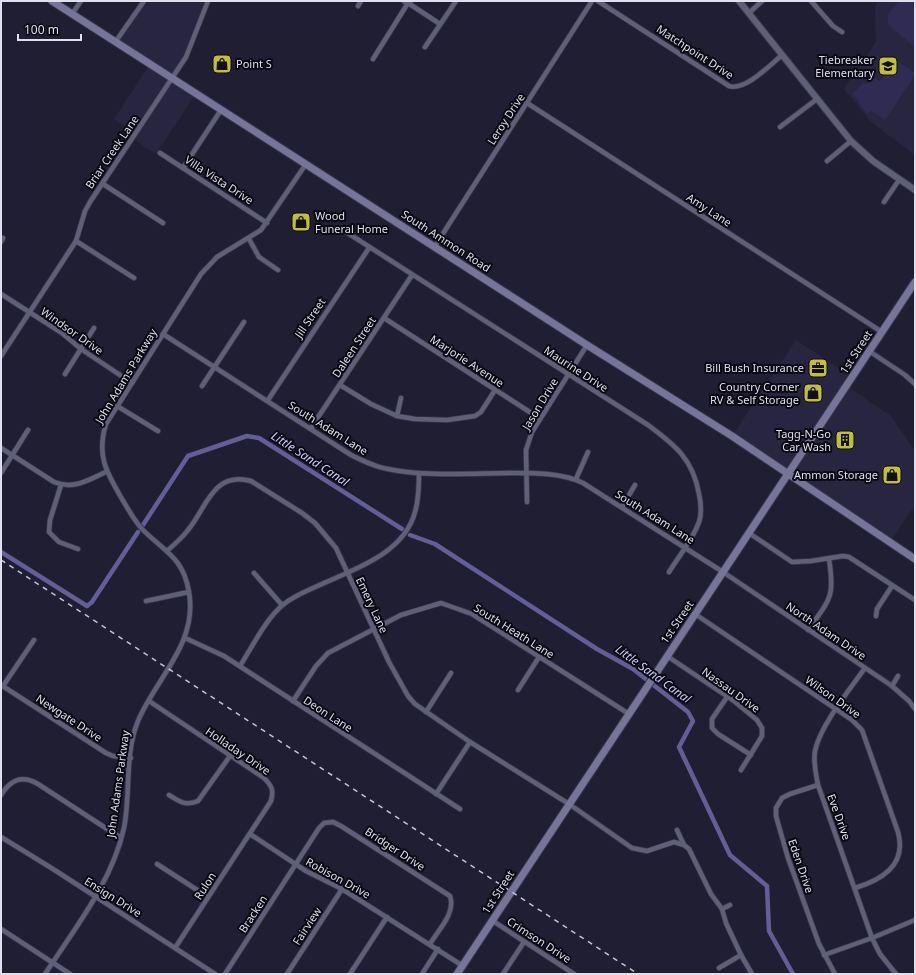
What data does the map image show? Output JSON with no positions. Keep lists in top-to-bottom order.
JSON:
{
  "streets": {
    "main road": ["South Ammon Road", "1st Street"],
    "street": [
      "Matchpoint Drive",
      "Leroy Drive",
      "Briar Creek Lane",
      "Villa Vista Drive",
      "Amy Lane",
      "Jill Street",
      "Windsor Drive",
      "Daleen Street",
      "Marjorie Avenue",
      "Maurine Drive",
      "John Adams Parkway",
      "Jason Drive",
      "South Adam Lane",
      "Emery Lane",
      "South Heath Lane",
      "North Adam Drive",
      "Nassau Drive",
      "Wilson Drive",
      "Deon Lane",
      "Newgate Drive",
      "Holladay Drive",
      "Eve Drive",
      "Bridger Drive",
      "Eden Drive",
      "Robison Drive",
      "Rulon",
      "Ensign Drive",
      "Bracken",
      "Fairview",
      "Crimson Drive"
    ]
  },
  "crossings": [
    ["Leroy Drive", "Amy Lane"],
    ["Leroy Drive", "South Ammon Road"],
    ["Briar Creek Lane", "South Ammon Road"],
    ["Briar Creek Lane", "Windsor Drive"],
    ["Villa Vista Drive", "John Adams Parkway"],
    ["Amy Lane", "1st Street"],
    ["South Ammon Road", "1st Street"],
    ["South Ammon Road", "John Adams Parkway"],
    ["South Ammon Road", "Jason Drive"],
    ["Jill Street", "Maurine Drive"],
    ["Jill Street", "South Adam Lane"],
    ["Windsor Drive", "John Adams Parkway"],
    ["Daleen Street", "Marjorie Avenue"],
    ["Daleen Street", "Maurine Drive"],
    ["Daleen Street", "South Adam Lane"],
    ["1st Street", "South Adam Lane"],
    ["1st Street", "Emery Lane"],
    ["1st Street", "South Heath Lane"],
    ["1st Street", "North Adam Drive"],
    ["1st Street", "Nassau Drive"],
    ["1st Street", "Wilson Drive"],
    ["1st Street", "Robison Drive"],
    ["1st Street", "Crimson Drive"],
    ["Marjorie Avenue", "Jason Drive"],
    ["Maurine Drive", "Jason Drive"],
    ["Maurine Drive", "South Adam Lane"],
    ["John Adams Parkway", "South Adam Lane"],
    ["John Adams Parkway", "Emery Lane"],
    ["John Adams Parkway", "Deon Lane"],
    ["John Adams Parkway", "Newgate Drive"],
    ["John Adams Parkway", "Holladay Drive"],
    ["John Adams Parkway", "Ensign Drive"],
    ["Jason Drive", "South Adam Lane"],
    ["South Adam Lane", "North Adam Drive"],
    ["Emery Lane", "South Heath Lane"],
    ["South Heath Lane", "Deon Lane"],
    ["North Adam Drive", "Eve Drive"],
    ["Wilson Drive", "Eve Drive"],
    ["Holladay Drive", "Robison Drive"],
    ["Holladay Drive", "Rulon"],
    ["Eve Drive", "Eden Drive"],
    ["Bridger Drive", "Robison Drive"],
    ["Bridger Drive", "Bracken"],
    ["Robison Drive", "Rulon"],
    ["Robison Drive", "Bracken"],
    ["Robison Drive", "Fairview"],
    ["Rulon", "Ensign Drive"]
  ],
  "water": ["Little Sand Canal"],
  "places": {
    "shop": [
      "Point S",
      "Wood Funeral Home",
      "Country Corner RV & Self Storage",
      "Ammon Storage"
    ],
    "school or university": ["Tiebreaker Elementary"],
    "office": ["Bill Bush Insurance"],
    "building": ["Tagg-N-Go Car Wash"]
  },
  "scale_bar": "100 m"
}
